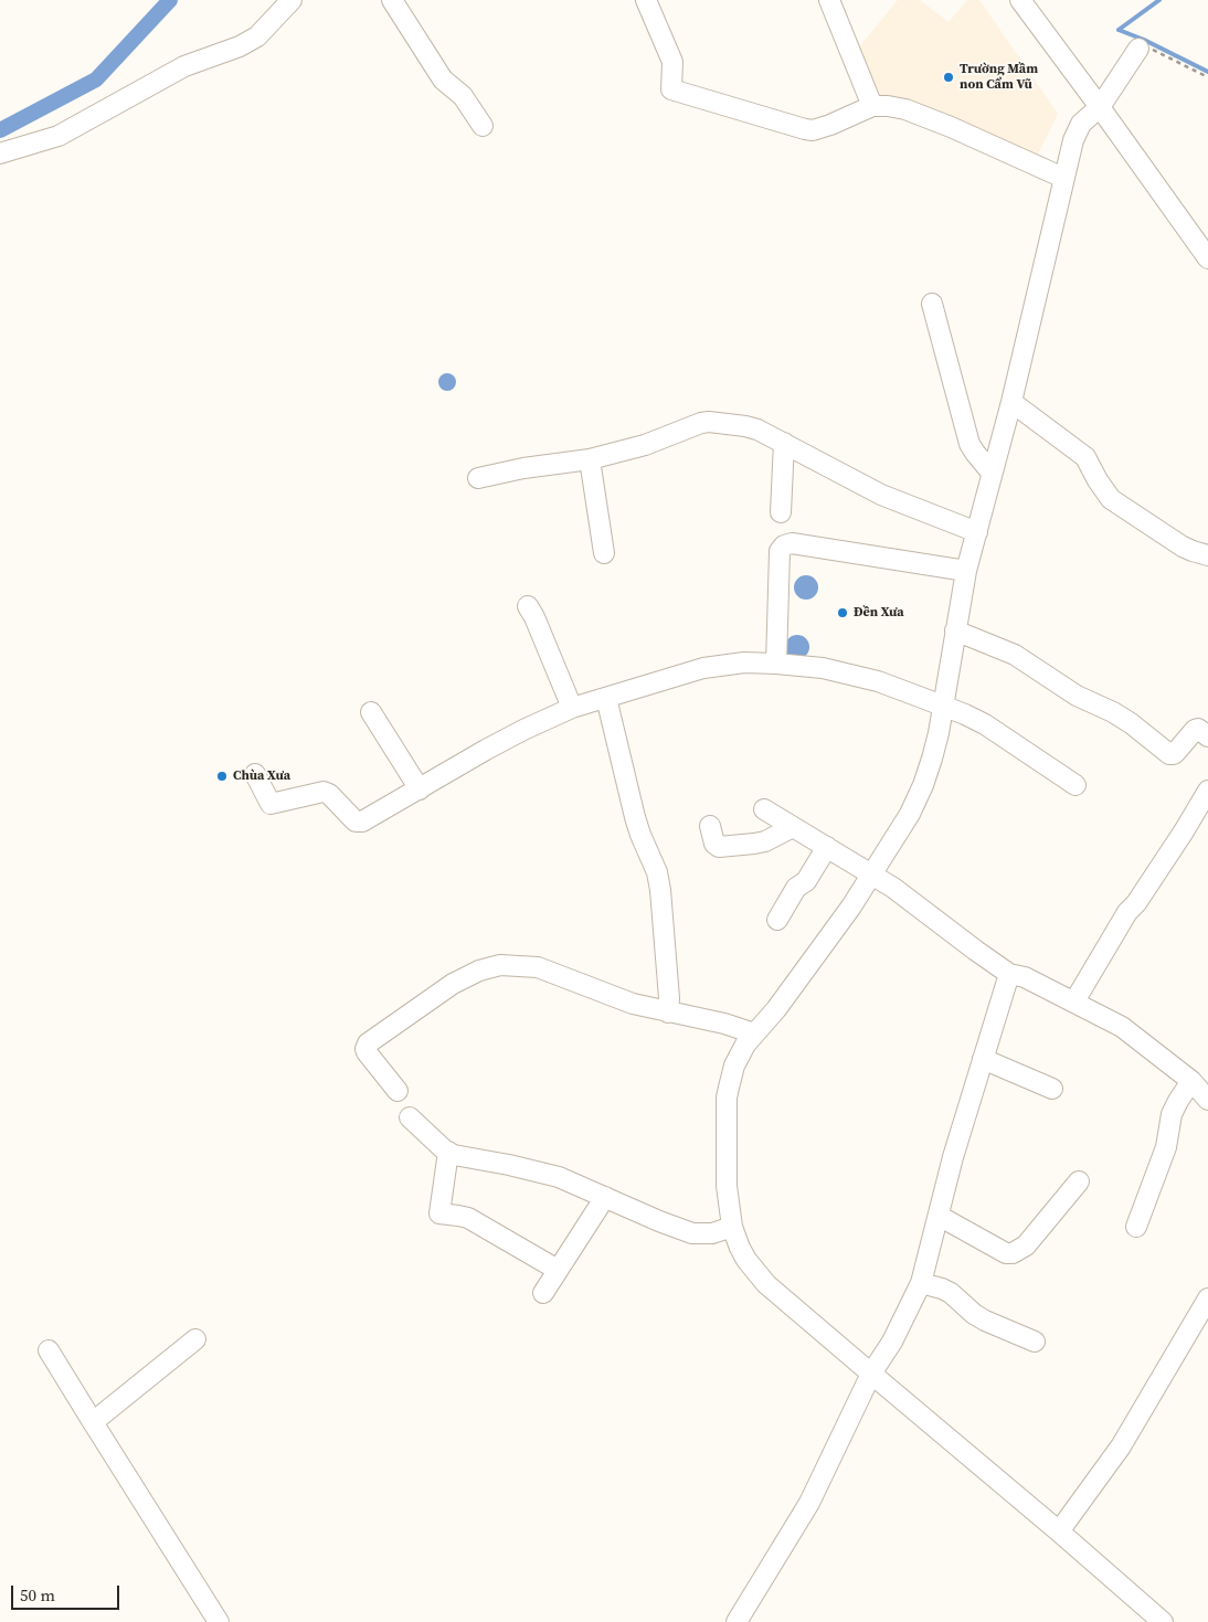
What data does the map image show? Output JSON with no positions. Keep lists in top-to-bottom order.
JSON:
{
  "places": ["Trường Mầm non Cẩm Vũ", "Đền Xưa", "Chùa Xưa"],
  "scale_bar": "50 m"
}
